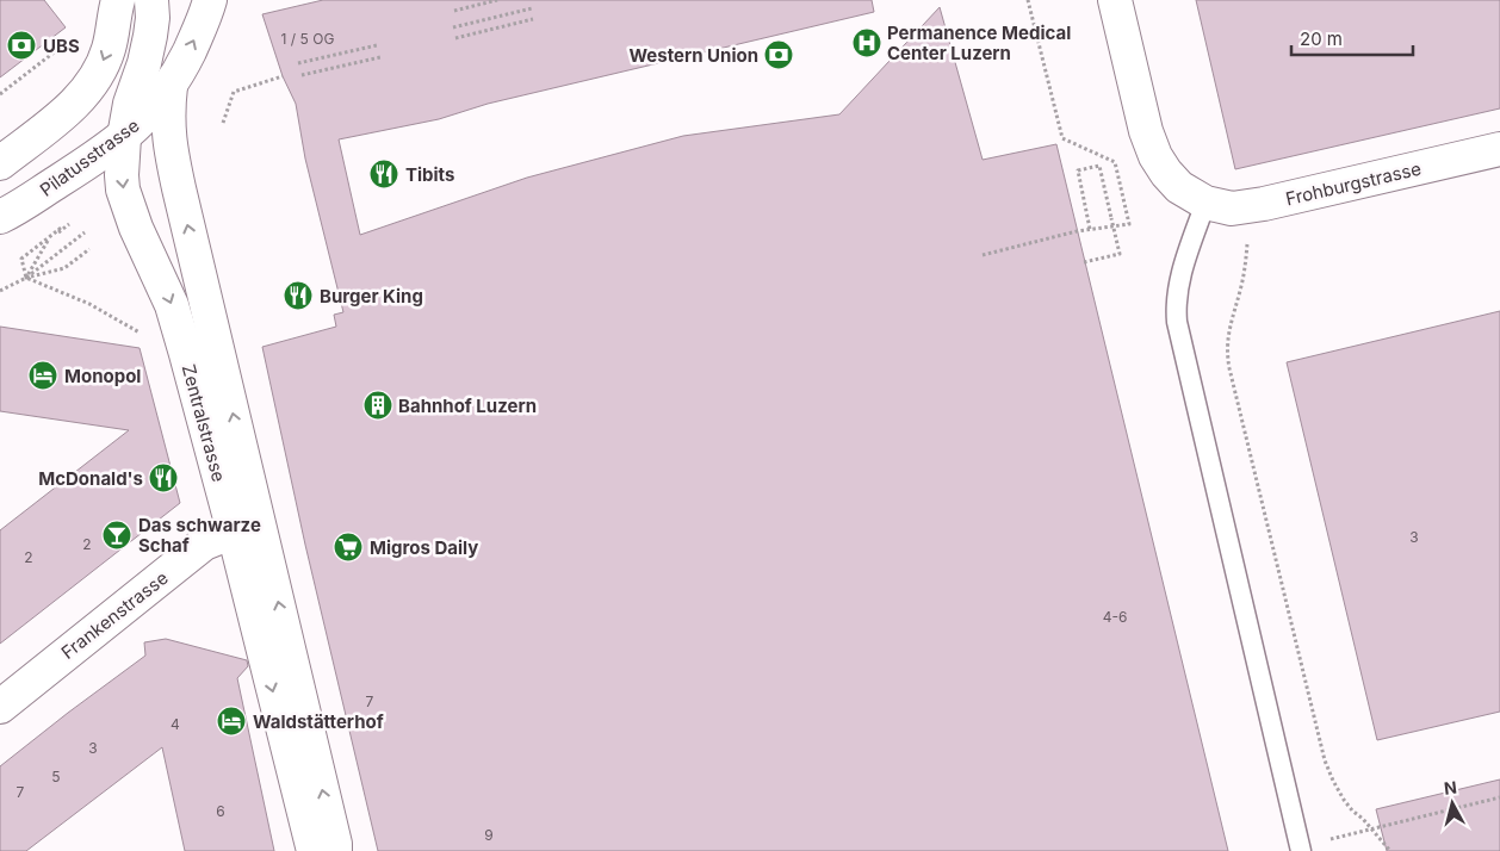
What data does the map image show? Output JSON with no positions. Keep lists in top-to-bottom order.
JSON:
{
  "streets": {
    "main road": [
      "Pilatusstrasse",
      "Frohburgstrasse",
      "Zentralstrasse",
      "Frankenstrasse"
    ]
  },
  "crossings": [
    ["Pilatusstrasse", "Zentralstrasse"],
    ["Zentralstrasse", "Frankenstrasse"]
  ],
  "places": {
    "hospital": ["Permanence Medical Center Luzern"],
    "bank": ["UBS", "Western Union"],
    "restaurant": ["Tibits", "Burger King", "McDonald's"],
    "hotel": ["Monopol", "Waldstätterhof"],
    "building": ["Bahnhof Luzern"],
    "bar": ["Das schwarze Schaf"],
    "supermarket": ["Migros Daily"]
  },
  "house_numbers": [
    "1 / 5 OG",
    "3",
    "2",
    "2",
    "4-6",
    "7",
    "4",
    "3",
    "5",
    "7",
    "6",
    "9"
  ],
  "scale_bar": "20 m",
  "north": "top"
}
